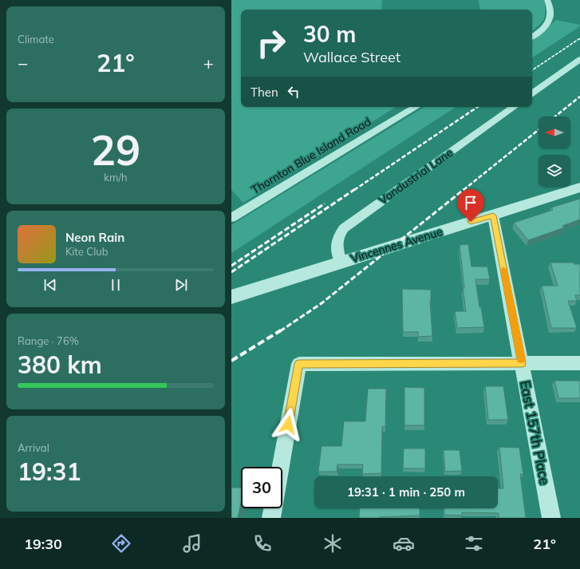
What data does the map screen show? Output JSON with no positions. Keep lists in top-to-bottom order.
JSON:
{
  "streets": {
    "street": [
      "Thornton Blue Island Road",
      "Vandustrial Lane",
      "Vincennes Avenue",
      "East 157th Place"
    ]
  },
  "crossings": [
    ["Vandustrial Lane", "Vincennes Avenue"],
    ["Vincennes Avenue", "East 157th Place"]
  ],
  "north": "left",
  "page": {
    "tile": [
      "Climate",
      ["29", "km/h"],
      ["Range · 76%", "380 km"],
      ["Arrival", "19:31"]
    ],
    "turn": ["30 m", "Wallace Street"],
    "heat": ["−", "21°", "+"],
    "then": "Then",
    "song": ["Neon Rain", "Kite Club"],
    "limit": "30",
    "trip": "19:31 · 1 min · 250 m",
    "tabs": ["19:30", "21°"]
  }
}
